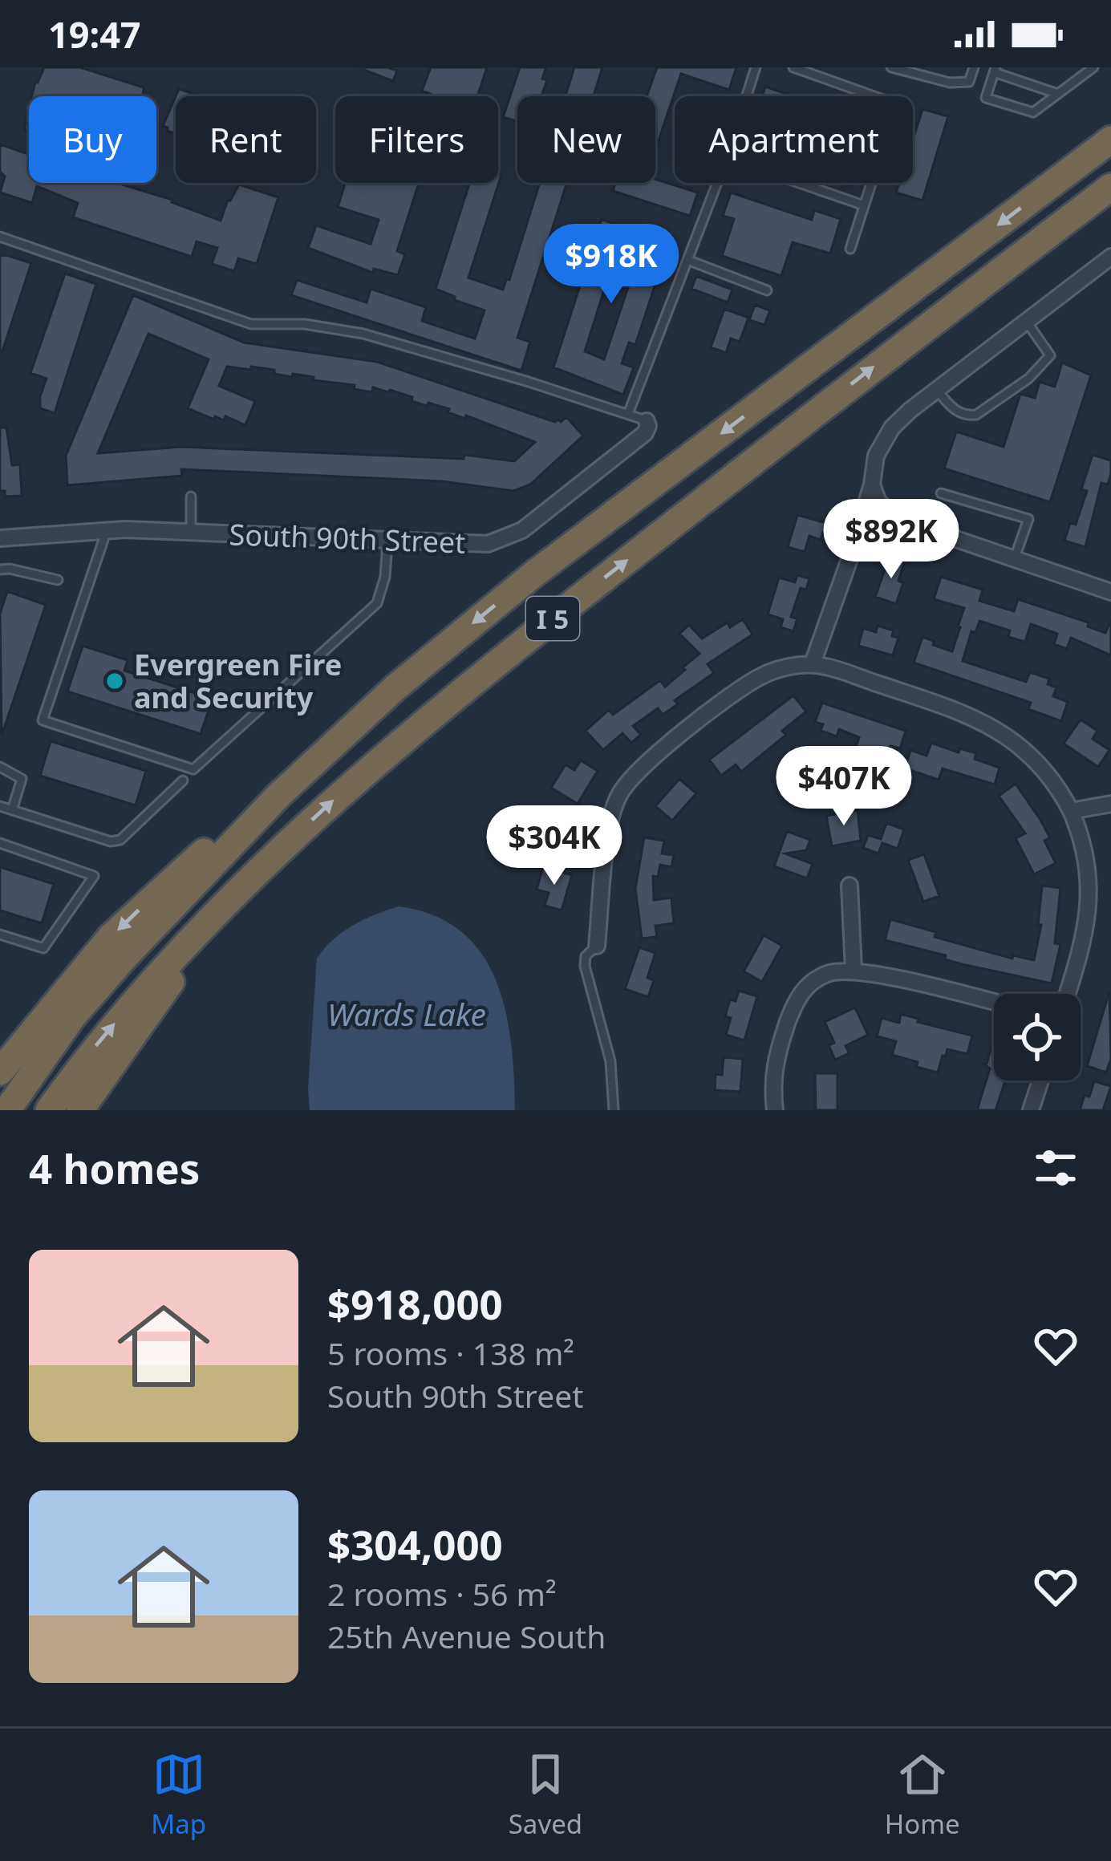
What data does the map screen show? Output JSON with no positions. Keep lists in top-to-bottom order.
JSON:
{
  "streets": {
    "highway": ["I 5"],
    "street": ["South 90th Street"]
  },
  "water": ["Wards Lake"],
  "places": ["Evergreen Fire and Security"],
  "page": {
    "status": "19:47",
    "chip": [
      "Buy",
      "Rent",
      "Filters",
      "New",
      "Apartment"
    ],
    "price": [
      "$918K",
      "$892K",
      "$407K",
      "$304K"
    ],
    "heading": "4 homes",
    "list": [
      {
        "name": "$918,000",
        "note": "5 rooms · 138 m² · South 90th Street"
      },
      {
        "name": "$304,000",
        "note": "2 rooms · 56 m² · 25th Avenue South"
      }
    ],
    "tabs": ["Map", "Saved", "Home"]
  }
}
